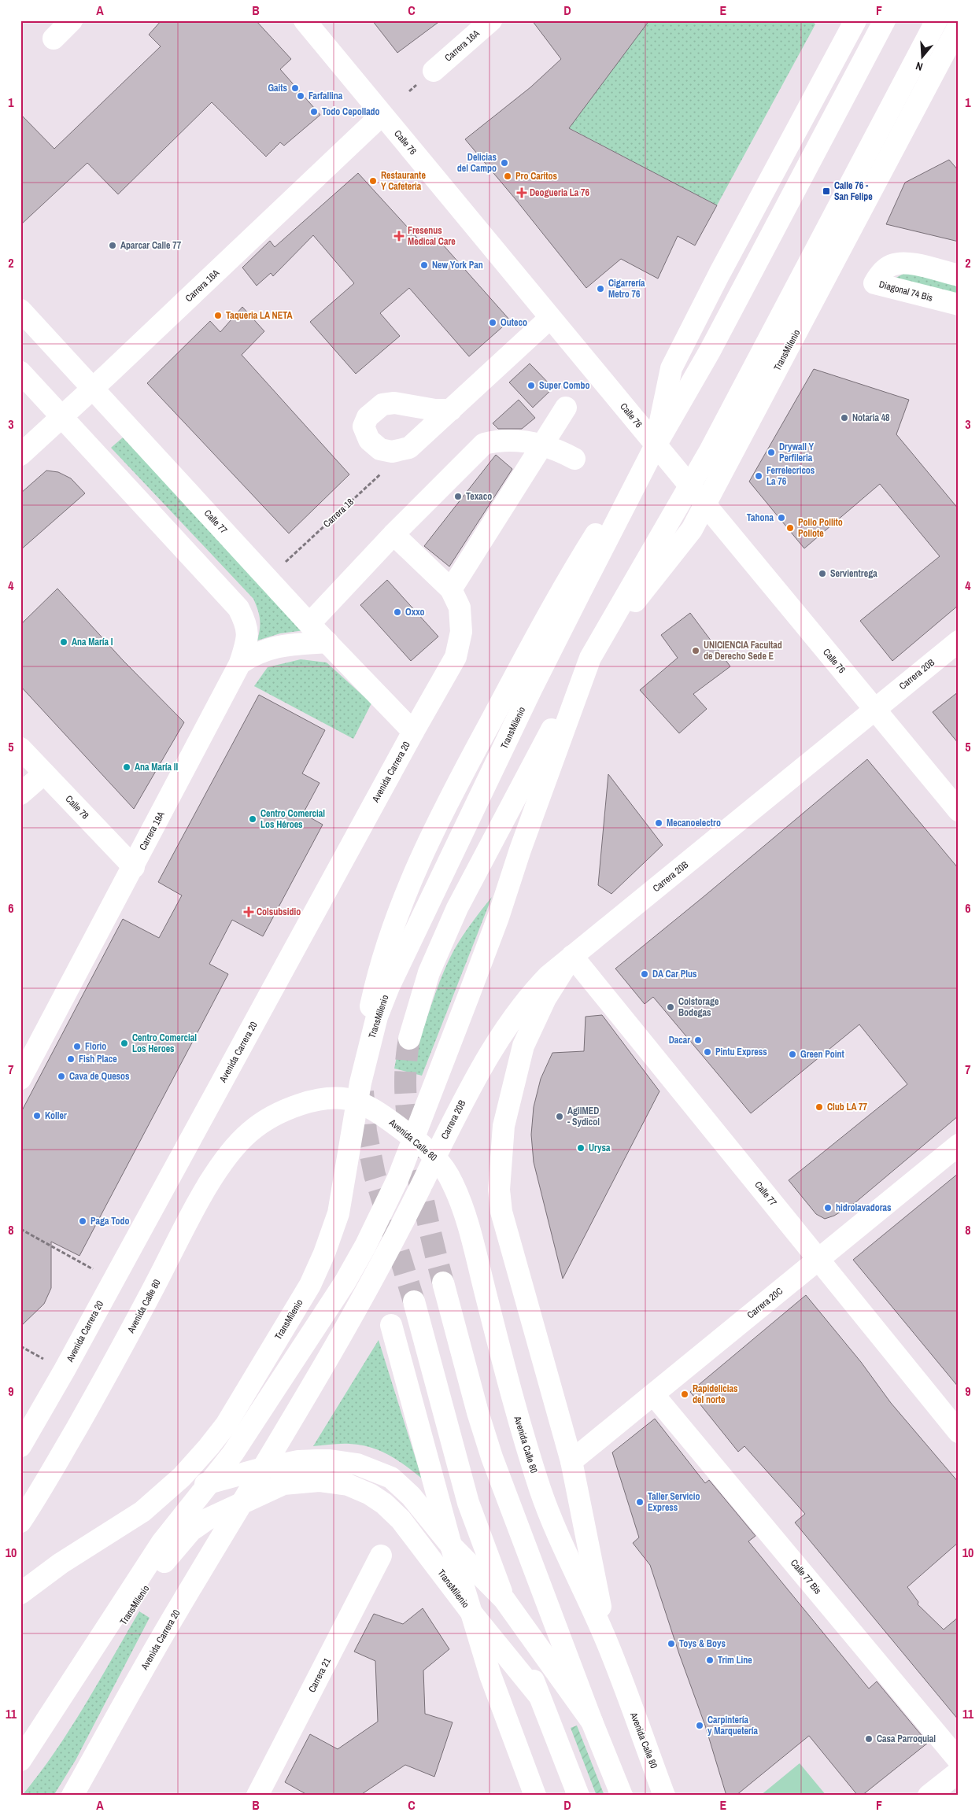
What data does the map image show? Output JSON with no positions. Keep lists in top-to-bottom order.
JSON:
{
  "streets": {
    "main road": [
      "Carrera 16A",
      "Calle 76",
      "Diagonal 74 Bis",
      "TransMilenio",
      "Calle 77",
      "Carrera 20B",
      "Avenida Carrera 20",
      "Calle 78",
      "Carrera 19A",
      "Avenida Calle 80",
      "Carrera 20C",
      "Calle 77 Bis",
      "Carrera 21"
    ],
    "path": ["Carrera 18"]
  },
  "crossings": [
    ["Carrera 16A", "Calle 76"],
    ["Carrera 16A", "Calle 77"],
    ["Calle 76", "TransMilenio"],
    ["Calle 76", "Carrera 20B"],
    ["TransMilenio", "Avenida Carrera 20"],
    ["TransMilenio", "Avenida Calle 80"],
    ["Carrera 18", "Calle 77"],
    ["Calle 77", "Carrera 20B"],
    ["Calle 77", "Avenida Carrera 20"],
    ["Calle 77", "Carrera 19A"],
    ["Calle 77", "Carrera 20C"],
    ["Carrera 20B", "Avenida Carrera 20"],
    ["Carrera 20B", "Avenida Calle 80"],
    ["Avenida Carrera 20", "Avenida Calle 80"],
    ["Calle 78", "Carrera 19A"],
    ["Carrera 20C", "Calle 77 Bis"]
  ],
  "places": {
    "other": [
      "Gaits",
      "Farfallina",
      "Todo Cepollado",
      "Delicias del Campo",
      "Pro Caritos",
      "Restaurante Y Cafeteria",
      "Aparcar Calle 77",
      "New York Pan",
      "Cigarrería Metro 76",
      "Taqueria LA NETA",
      "Outeco",
      "Super Combo",
      "Notaria 48",
      "Drywall Y Perfileria",
      "Ferrelecricos La 76",
      "Texaco",
      "Tahona",
      "Pollo Pollito Pollote",
      "Servientrega",
      "Oxxo",
      "Ana María I",
      "UNICIENCIA Facultad de Derecho Sede E",
      "Ana María II",
      "Centro Comercial Los Héroes",
      "Mecanoelectro",
      "DA Car Plus",
      "Colstorage Bodegas",
      "Dacar",
      "Centro Comercial Los Heroes",
      "Florio",
      "Pintu Express",
      "Green Point",
      "Fish Place",
      "Cava de Quesos",
      "Club LA 77",
      "Koller",
      "AgilMED - Sydicol",
      "Urysa",
      "hidrolavadoras",
      "Paga Todo",
      "Rapidelicias del norte",
      "Taller Servicio Express",
      "Toys & Boys",
      "Trim Line",
      "Carpintería y Marquetería",
      "Casa Parroquial"
    ],
    "transit": ["Calle 76 - San Felipe"],
    "health": ["Deogueria La 76", "Fresenus Medical Care", "Colsubsidio"]
  },
  "north": "bottom",
  "grid": {
    "columns": [
      "A",
      "B",
      "C",
      "D",
      "E",
      "F"
    ],
    "rows": [
      "1",
      "2",
      "3",
      "4",
      "5",
      "6",
      "7",
      "8",
      "9",
      "10",
      "11"
    ]
  }
}
